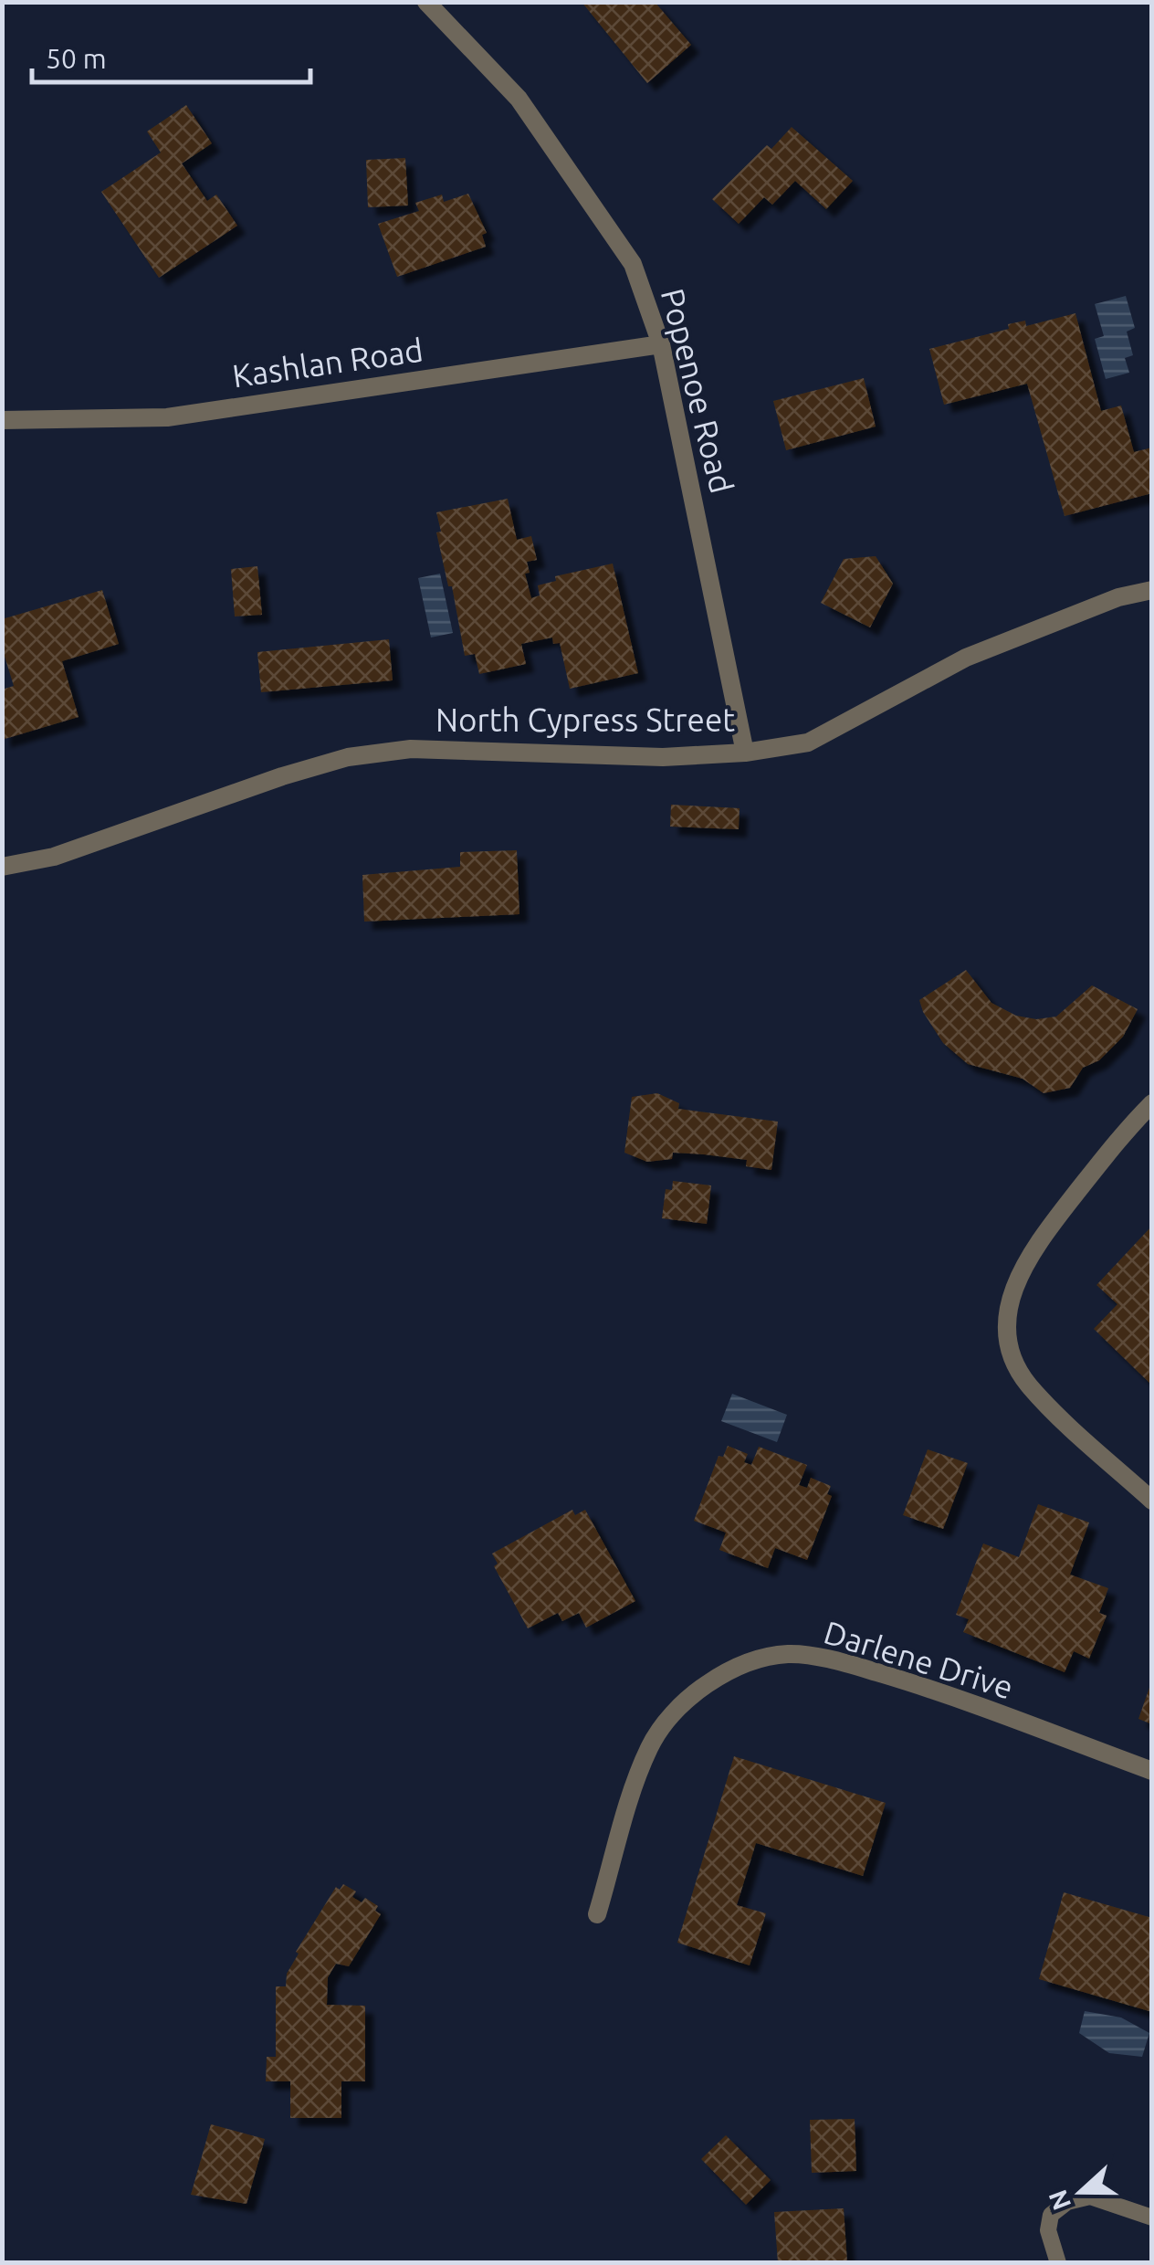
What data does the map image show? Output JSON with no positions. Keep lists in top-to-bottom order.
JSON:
{
  "streets": {
    "street": [
      "Kashlan Road",
      "Popenoe Road",
      "North Cypress Street",
      "Darlene Drive"
    ]
  },
  "crossings": [
    ["Kashlan Road", "Popenoe Road"],
    ["Popenoe Road", "North Cypress Street"]
  ],
  "scale_bar": "50 m",
  "north": "left"
}
